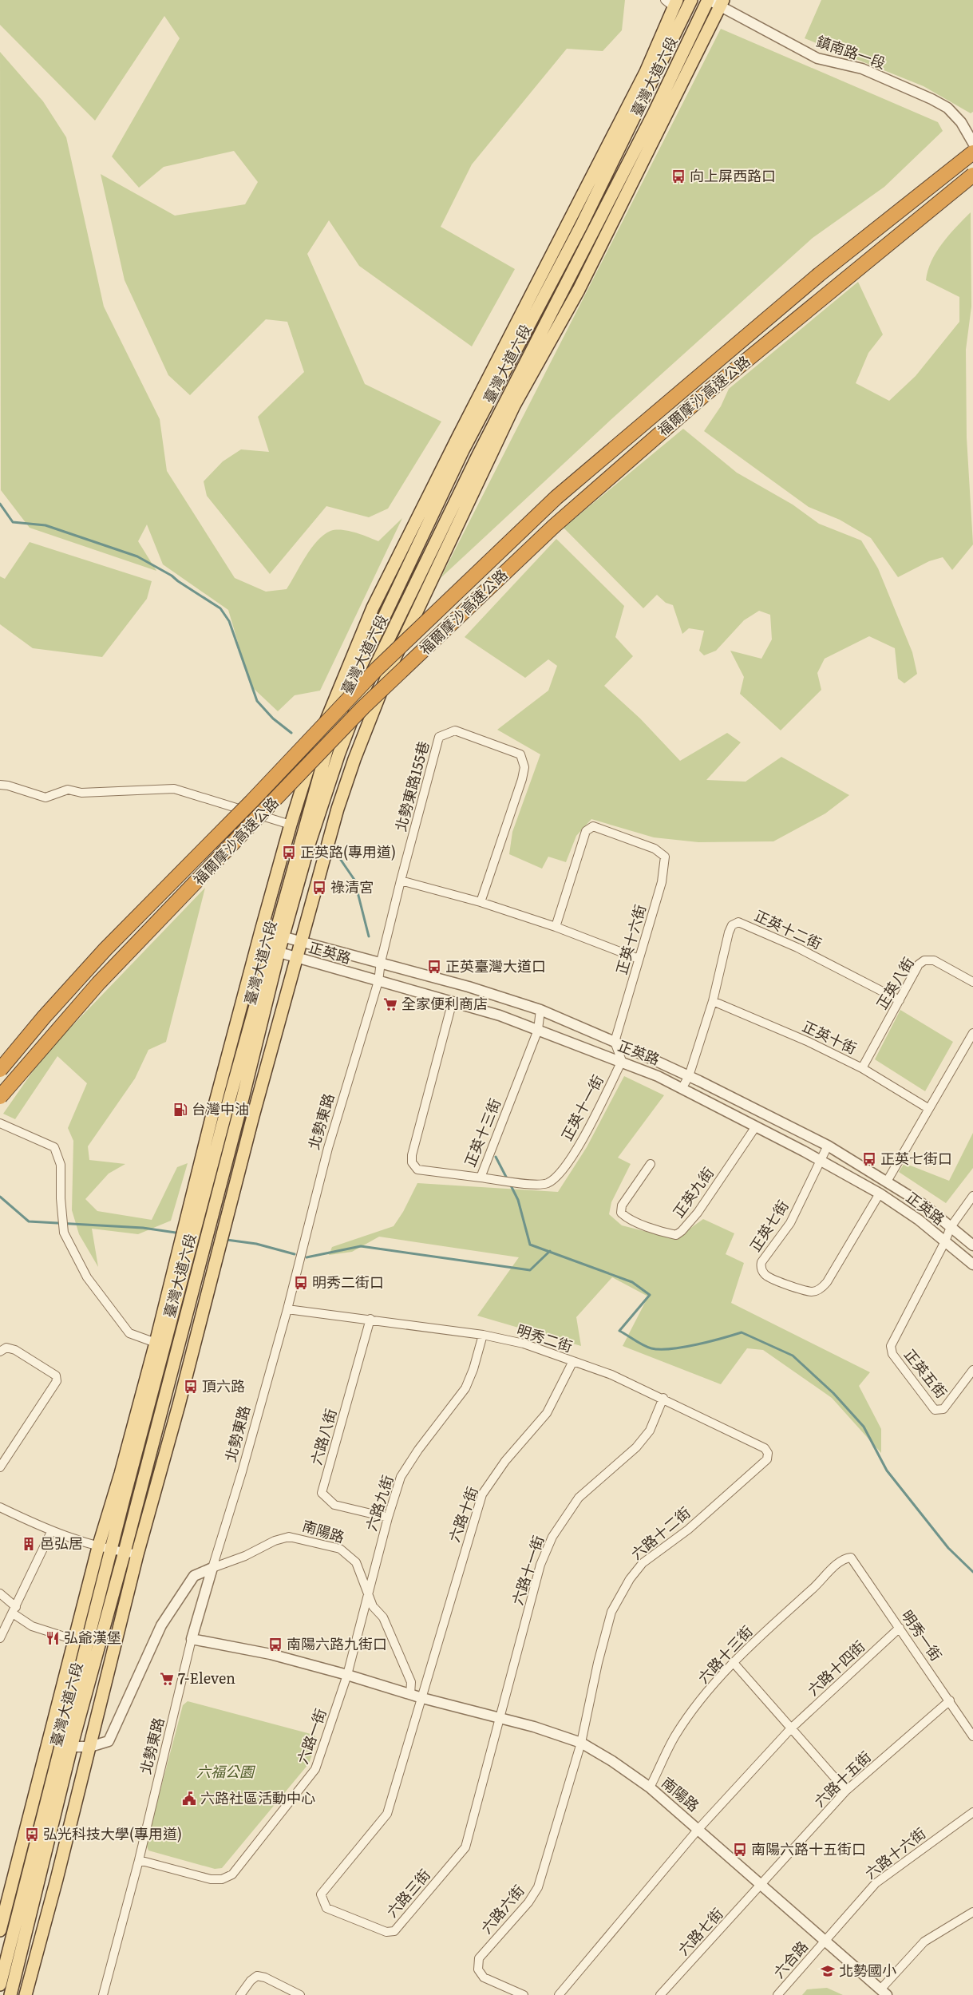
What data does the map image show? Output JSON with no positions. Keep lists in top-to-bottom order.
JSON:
{
  "streets": {
    "highway": ["福爾摩沙高速公路"],
    "main road": ["臺灣大道六段"],
    "street": [
      "鎮南路一段",
      "北勢東路155巷",
      "正英十二街",
      "正英十六街",
      "正英路",
      "正英八街",
      "正英十街",
      "正英十一街",
      "北勢東路",
      "正英十三街",
      "正英九街",
      "正英七街",
      "明秀二街",
      "正英五街",
      "六路八街",
      "六路九街",
      "六路十街",
      "南陽路",
      "六路十二街",
      "六路十一街",
      "明秀一街",
      "六路十三街",
      "六路十四街",
      "六路一街",
      "六路十五街",
      "六路十六街",
      "六路三街",
      "六路六街",
      "六路七街",
      "六合路"
    ]
  },
  "crossings": [
    ["鎮南路一段", "臺灣大道六段"],
    ["臺灣大道六段", "正英路"],
    ["北勢東路155巷", "北勢東路"],
    ["正英十二街", "正英路"],
    ["正英十二街", "正英八街"],
    ["正英十二街", "正英十街"],
    ["正英十六街", "正英路"],
    ["正英路", "正英十一街"],
    ["正英路", "北勢東路"],
    ["正英路", "正英十三街"],
    ["正英路", "正英九街"],
    ["正英路", "正英七街"],
    ["正英路", "正英五街"],
    ["正英八街", "正英十街"],
    ["正英十一街", "正英十三街"],
    ["北勢東路", "明秀二街"],
    ["北勢東路", "南陽路"],
    ["北勢東路", "六路一街"],
    ["明秀二街", "六路八街"],
    ["明秀二街", "六路九街"],
    ["明秀二街", "六路十街"],
    ["明秀二街", "六路十二街"],
    ["明秀二街", "六路十一街"],
    ["六路八街", "六路九街"],
    ["六路九街", "南陽路"],
    ["六路九街", "六路一街"],
    ["六路十街", "南陽路"],
    ["六路十街", "六路三街"],
    ["南陽路", "六路十二街"],
    ["南陽路", "六路十一街"],
    ["南陽路", "六路十三街"],
    ["南陽路", "六路十四街"],
    ["南陽路", "六路一街"],
    ["南陽路", "六路十五街"],
    ["南陽路", "六路十六街"],
    ["南陽路", "六路三街"],
    ["南陽路", "六路六街"],
    ["南陽路", "六路七街"],
    ["南陽路", "六合路"],
    ["六路十二街", "六路六街"],
    ["六路十一街", "六路三街"],
    ["明秀一街", "六路十三街"],
    ["明秀一街", "六路十四街"],
    ["明秀一街", "六路十五街"],
    ["六路十五街", "六路七街"],
    ["六路十六街", "六合路"]
  ],
  "parks": ["六福公園"],
  "places": {
    "bus stop": [
      "向上屏西路口",
      "正英路(專用道)",
      "祿清宮",
      "正英臺灣大道口",
      "正英七街口",
      "明秀二街口",
      "頂六路",
      "南陽六路九街口",
      "弘光科技大學(專用道)",
      "南陽六路十五街口"
    ],
    "supermarket": ["全家便利商店", "7-Eleven"],
    "fuel station": ["台灣中油"],
    "building": ["邑弘居"],
    "restaurant": ["弘爺漢堡"],
    "public building": ["六路社區活動中心"],
    "school or university": ["北勢國小"]
  }
}
